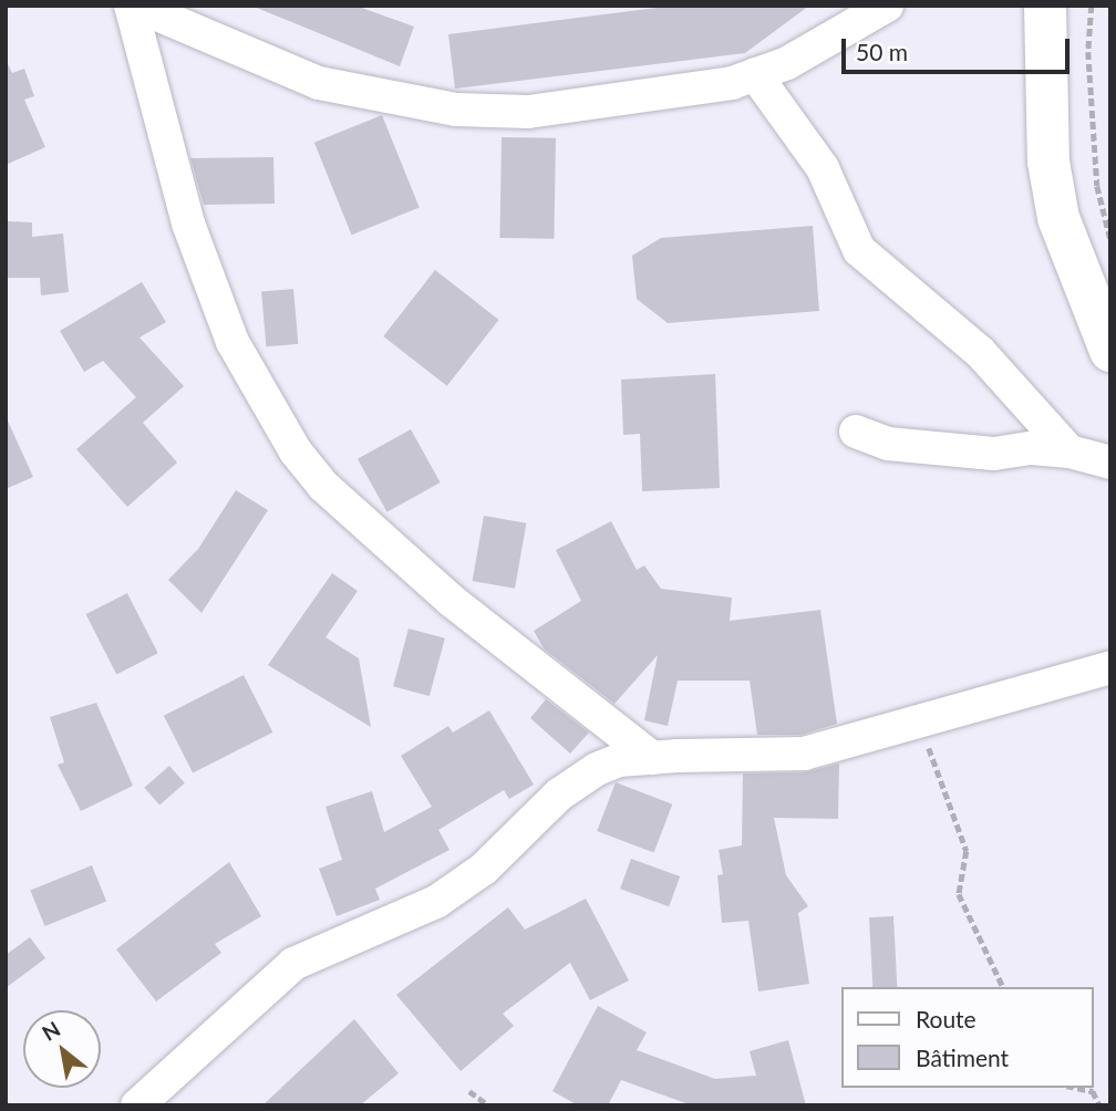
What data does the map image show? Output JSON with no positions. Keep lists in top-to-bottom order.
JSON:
{
  "legend": ["Route", "Bâtiment"],
  "scale_bar": "50 m",
  "north": "top left"
}
